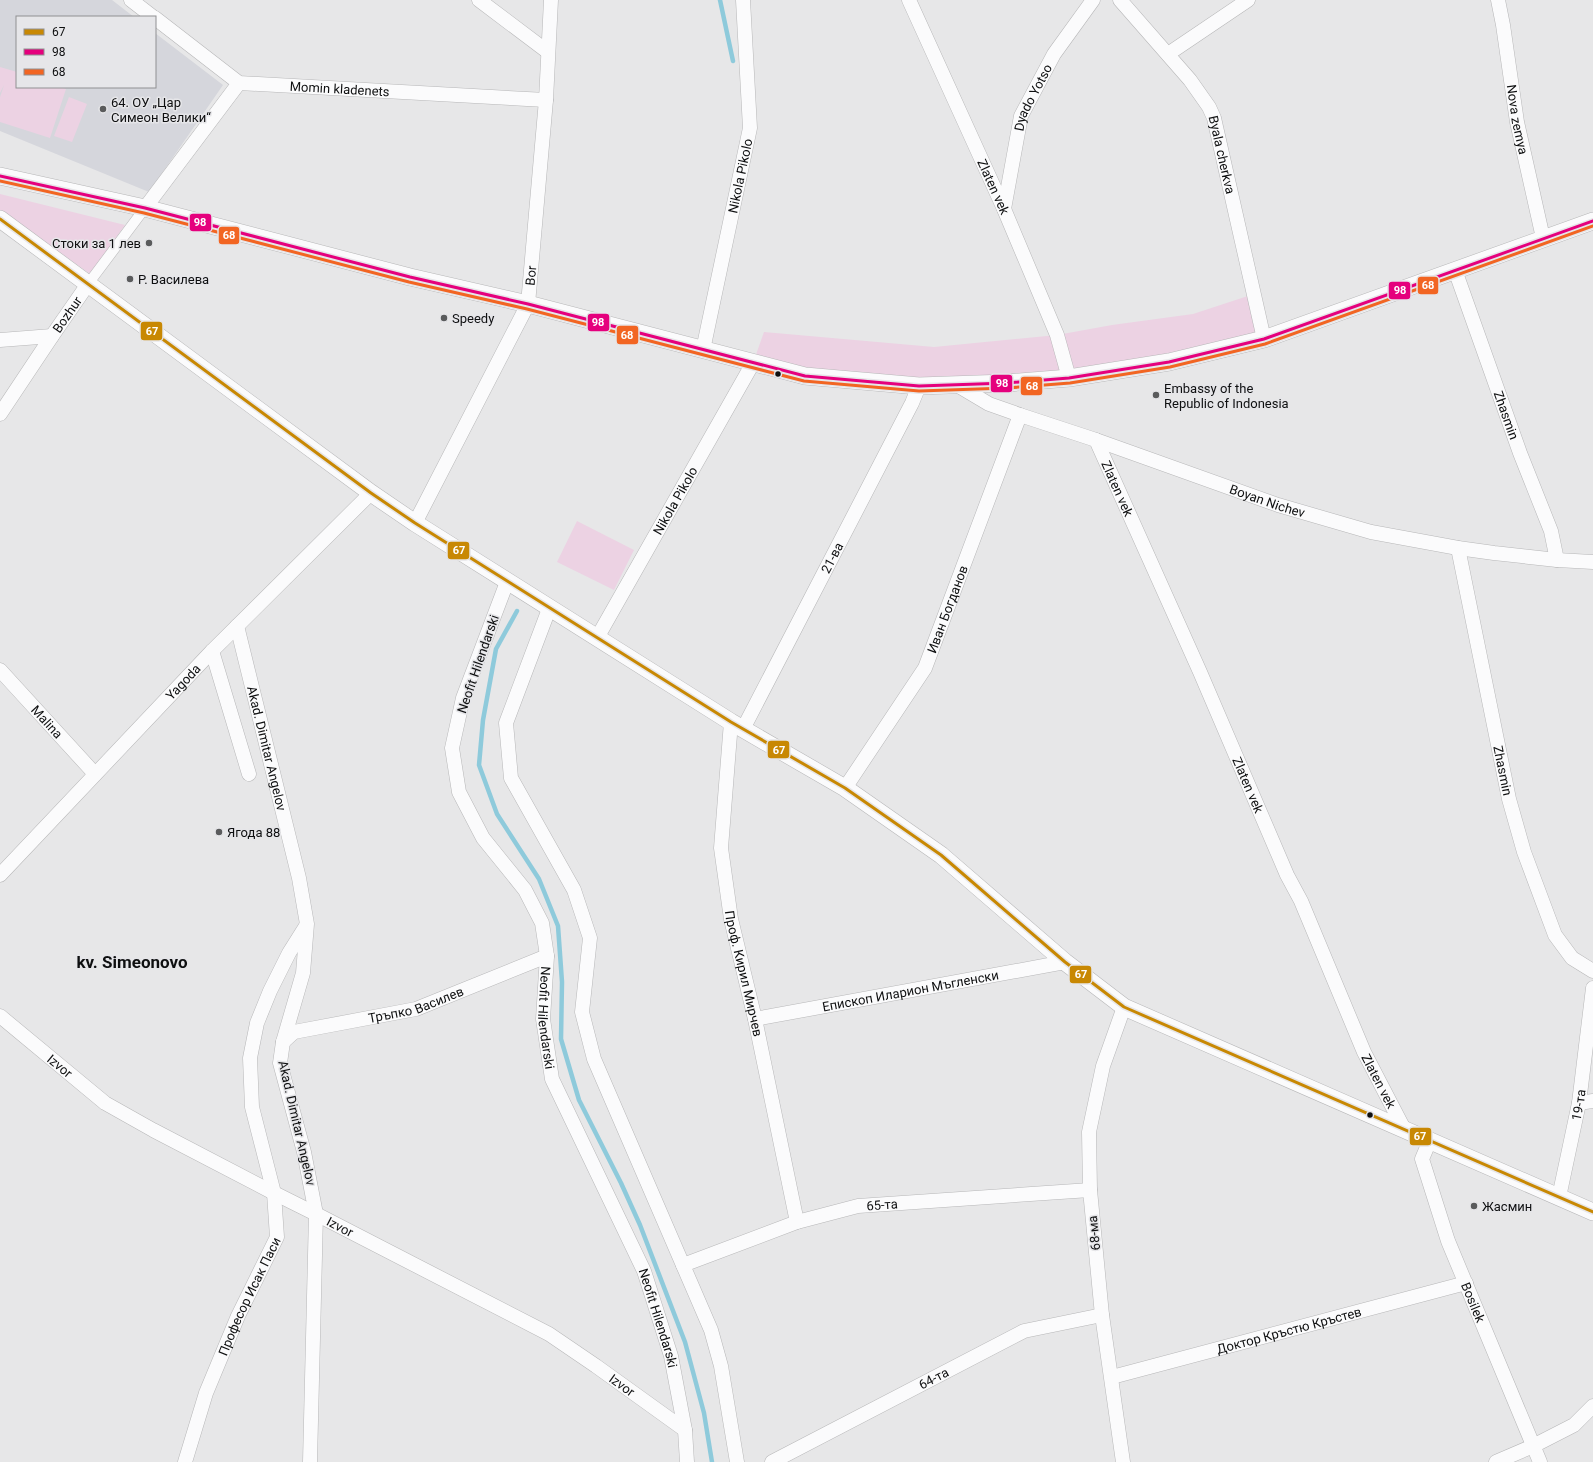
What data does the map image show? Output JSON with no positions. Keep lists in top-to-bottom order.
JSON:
{
  "streets": {
    "street": [
      "Momin kladenets",
      "Dyado Yotso",
      "Nova zemya",
      "Byala cherkva",
      "Nikola Pikolo",
      "Zlaten vek",
      "Bor",
      "Bozhur",
      "Zhasmin",
      "Boyan Nichev",
      "21-ва",
      "Иван Богданов",
      "Neofit Hilendarski",
      "Yagoda",
      "Malina",
      "Akad. Dimitar Angelov",
      "Проф. Кирил Мирчев",
      "Епископ Иларион Мъгленски",
      "Тръпко Василев",
      "Izvor",
      "19-та",
      "65-та",
      "68-ма",
      "Професор Исак Паси",
      "Bosilek",
      "Доктор Кръстю Кръстев",
      "64-та"
    ]
  },
  "crossings": [
    ["Momin kladenets", "Bor"],
    ["Momin kladenets", "Bozhur"],
    ["Dyado Yotso", "Zlaten vek"],
    ["Zlaten vek", "Boyan Nichev"],
    ["Zhasmin", "Boyan Nichev"],
    ["Boyan Nichev", "Иван Богданов"],
    ["21-ва", "Проф. Кирил Мирчев"],
    ["Neofit Hilendarski", "Тръпко Василев"],
    ["Neofit Hilendarski", "Izvor"],
    ["Yagoda", "Malina"],
    ["Yagoda", "Akad. Dimitar Angelov"],
    ["Akad. Dimitar Angelov", "Тръпко Василев"],
    ["Akad. Dimitar Angelov", "Izvor"],
    ["Akad. Dimitar Angelov", "Професор Исак Паси"],
    ["Проф. Кирил Мирчев", "Епископ Иларион Мъгленски"],
    ["Проф. Кирил Мирчев", "65-та"],
    ["Izvor", "Професор Исак Паси"],
    ["65-та", "68-ма"],
    ["68-ма", "Доктор Кръстю Кръстев"],
    ["68-ма", "64-та"],
    ["Bosilek", "Доктор Кръстю Кръстев"]
  ],
  "districts": ["kv. Simeonovo"],
  "places": [
    "64. ОУ „Цар Симеон Велики“",
    "Стоки за 1 лев",
    "Р. Василева",
    "Speedy",
    "Embassy of the Republic of Indonesia",
    "Ягода 88",
    "Жасмин"
  ],
  "lines": ["transit line 98", "transit line 68", "transit line 67"],
  "legend": ["67", "98", "68"]
}
